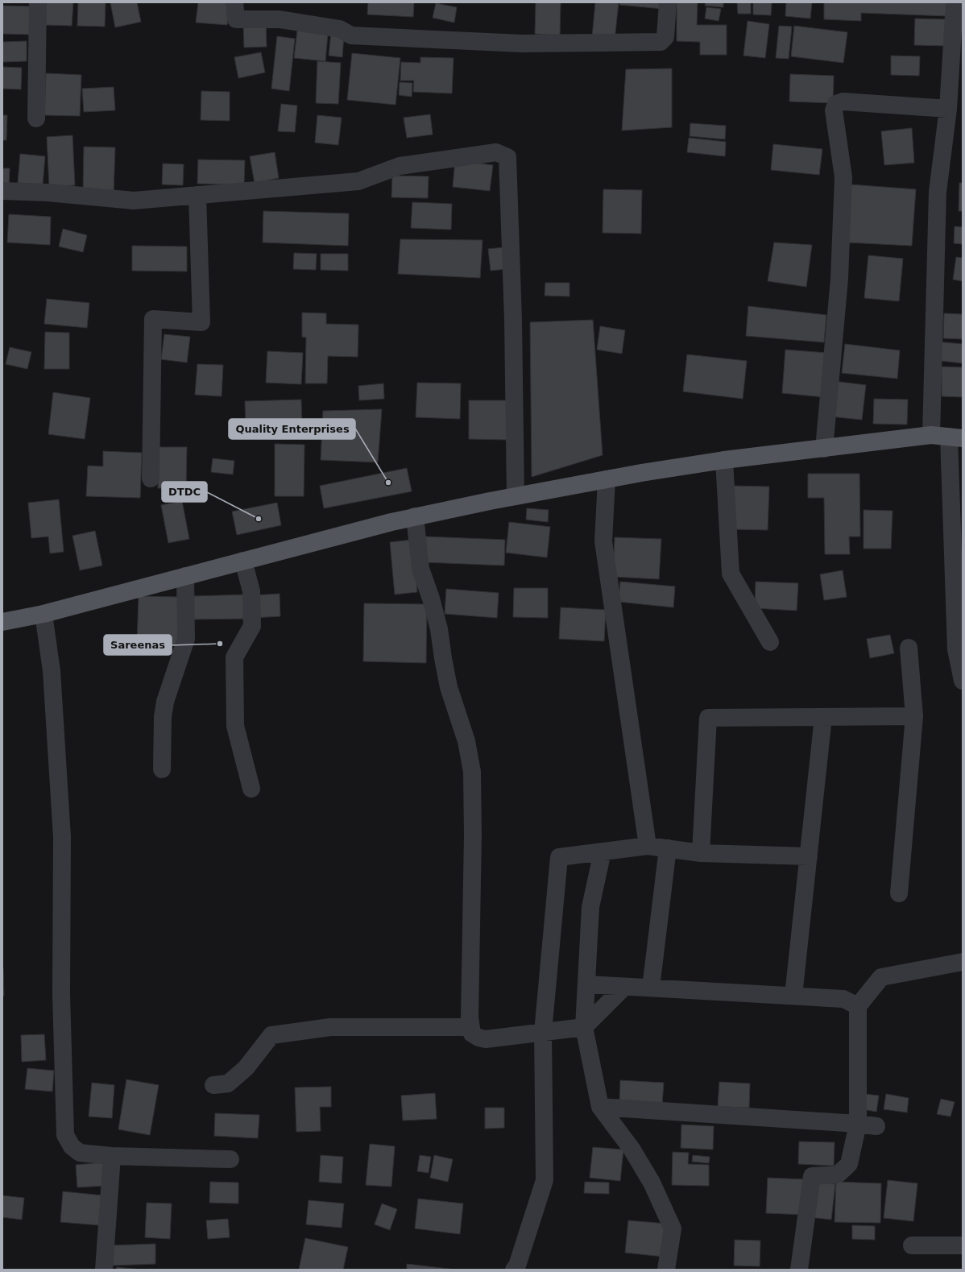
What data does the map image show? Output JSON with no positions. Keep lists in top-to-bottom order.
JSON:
{
  "places": ["Quality Enterprises", "DTDC", "Sareenas"]
}
